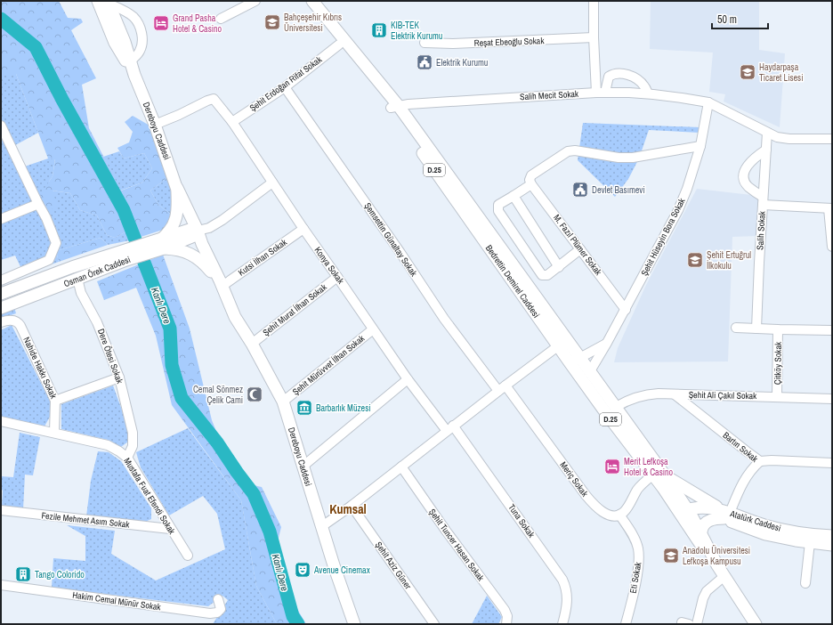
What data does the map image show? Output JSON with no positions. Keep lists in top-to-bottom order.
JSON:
{
  "streets": {
    "main road": [
      "Dereboyu Caddesi",
      "D.25",
      "Osman Örek Caddesi",
      "Bedrettin Demirel Caddesi",
      "Atatürk Caddesi"
    ],
    "street": [
      "Reşat Ebeoğlu Sokak",
      "Şehit Erdoğan Rifat Sokak",
      "Salih Mecit Sokak",
      "Salih Sokak",
      "Şehit Hüseyin Bora Sokak",
      "Şemsettin Günaltay Sokak",
      "M. Fazıl Plümer Sokak",
      "Kutsi İlhan Sokak",
      "Konya Sokak",
      "Şehit Murat İlhan Sokak",
      "Dere Ötesi Sokak",
      "Çitköy Sokak",
      "Şehit Mürüvvet İlhan Sokak",
      "Nahide Hakkı Sokak",
      "Şehit Ali Çakıl Sokak",
      "Bartın Sokak",
      "Meriç Sokak",
      "Mustafa Fuat Efendi Sokak",
      "Fezile Mehmet Asım Sokak",
      "Tuna Sokak",
      "Şehit Tuncer Hasan Sokak",
      "Şehit Aziz Güner",
      "Eti Sokak",
      "Hakim Cemal Münür Sokak"
    ]
  },
  "crossings": [
    ["Şehit Erdoğan Rifat Sokak", "Şemsettin Günaltay Sokak"],
    ["Şehit Erdoğan Rifat Sokak", "Konya Sokak"],
    ["Şehit Erdoğan Rifat Sokak", "Bedrettin Demirel Caddesi"],
    ["Salih Mecit Sokak", "Salih Sokak"],
    ["Salih Mecit Sokak", "Şehit Hüseyin Bora Sokak"],
    ["Salih Mecit Sokak", "Bedrettin Demirel Caddesi"],
    ["Dereboyu Caddesi", "Kutsi İlhan Sokak"],
    ["Dereboyu Caddesi", "Konya Sokak"],
    ["Dereboyu Caddesi", "Osman Örek Caddesi"],
    ["Dereboyu Caddesi", "Şehit Murat İlhan Sokak"],
    ["Dereboyu Caddesi", "Şehit Mürüvvet İlhan Sokak"],
    ["Şehit Hüseyin Bora Sokak", "M. Fazıl Plümer Sokak"],
    ["Şehit Hüseyin Bora Sokak", "Bedrettin Demirel Caddesi"],
    ["Şemsettin Günaltay Sokak", "Meriç Sokak"],
    ["Kutsi İlhan Sokak", "Konya Sokak"],
    ["Konya Sokak", "Şehit Murat İlhan Sokak"],
    ["Konya Sokak", "Şehit Mürüvvet İlhan Sokak"],
    ["Konya Sokak", "Tuna Sokak"],
    ["Osman Örek Caddesi", "Dere Ötesi Sokak"],
    ["Bedrettin Demirel Caddesi", "Şehit Ali Çakıl Sokak"],
    ["Bedrettin Demirel Caddesi", "Atatürk Caddesi"],
    ["Dere Ötesi Sokak", "Mustafa Fuat Efendi Sokak"],
    ["Çitköy Sokak", "Şehit Ali Çakıl Sokak"],
    ["Nahide Hakkı Sokak", "Mustafa Fuat Efendi Sokak"],
    ["Şehit Ali Çakıl Sokak", "Bartın Sokak"],
    ["Bartın Sokak", "Atatürk Caddesi"],
    ["Meriç Sokak", "Eti Sokak"],
    ["Mustafa Fuat Efendi Sokak", "Fezile Mehmet Asım Sokak"]
  ],
  "districts": ["Kumsal"],
  "water": ["Kanlı Dere"],
  "places": {
    "school or university": [
      "Bahçeşehir Kıbrıs Üniversitesi",
      "Haydarpaşa Ticaret Lisesi",
      "Şehit Ertuğrul İlkokulu",
      "Anadolu Üniversitesi Lefkoşa Kampusu"
    ],
    "hotel": ["Grand Pasha Hotel & Casino", "Merit Lefkoşa Hotel & Casino"],
    "building": ["KIB-TEK Elektrik Kurumu", "Tango Colorido"],
    "public building": ["Elektrik Kurumu", "Devlet Basımevi"],
    "mosque": ["Cemal Sönmez Çelik Cami"],
    "museum": ["Barbarlık Müzesi"],
    "theatre": ["Avenue Cinemax"]
  },
  "scale_bar": "50 m"
}
